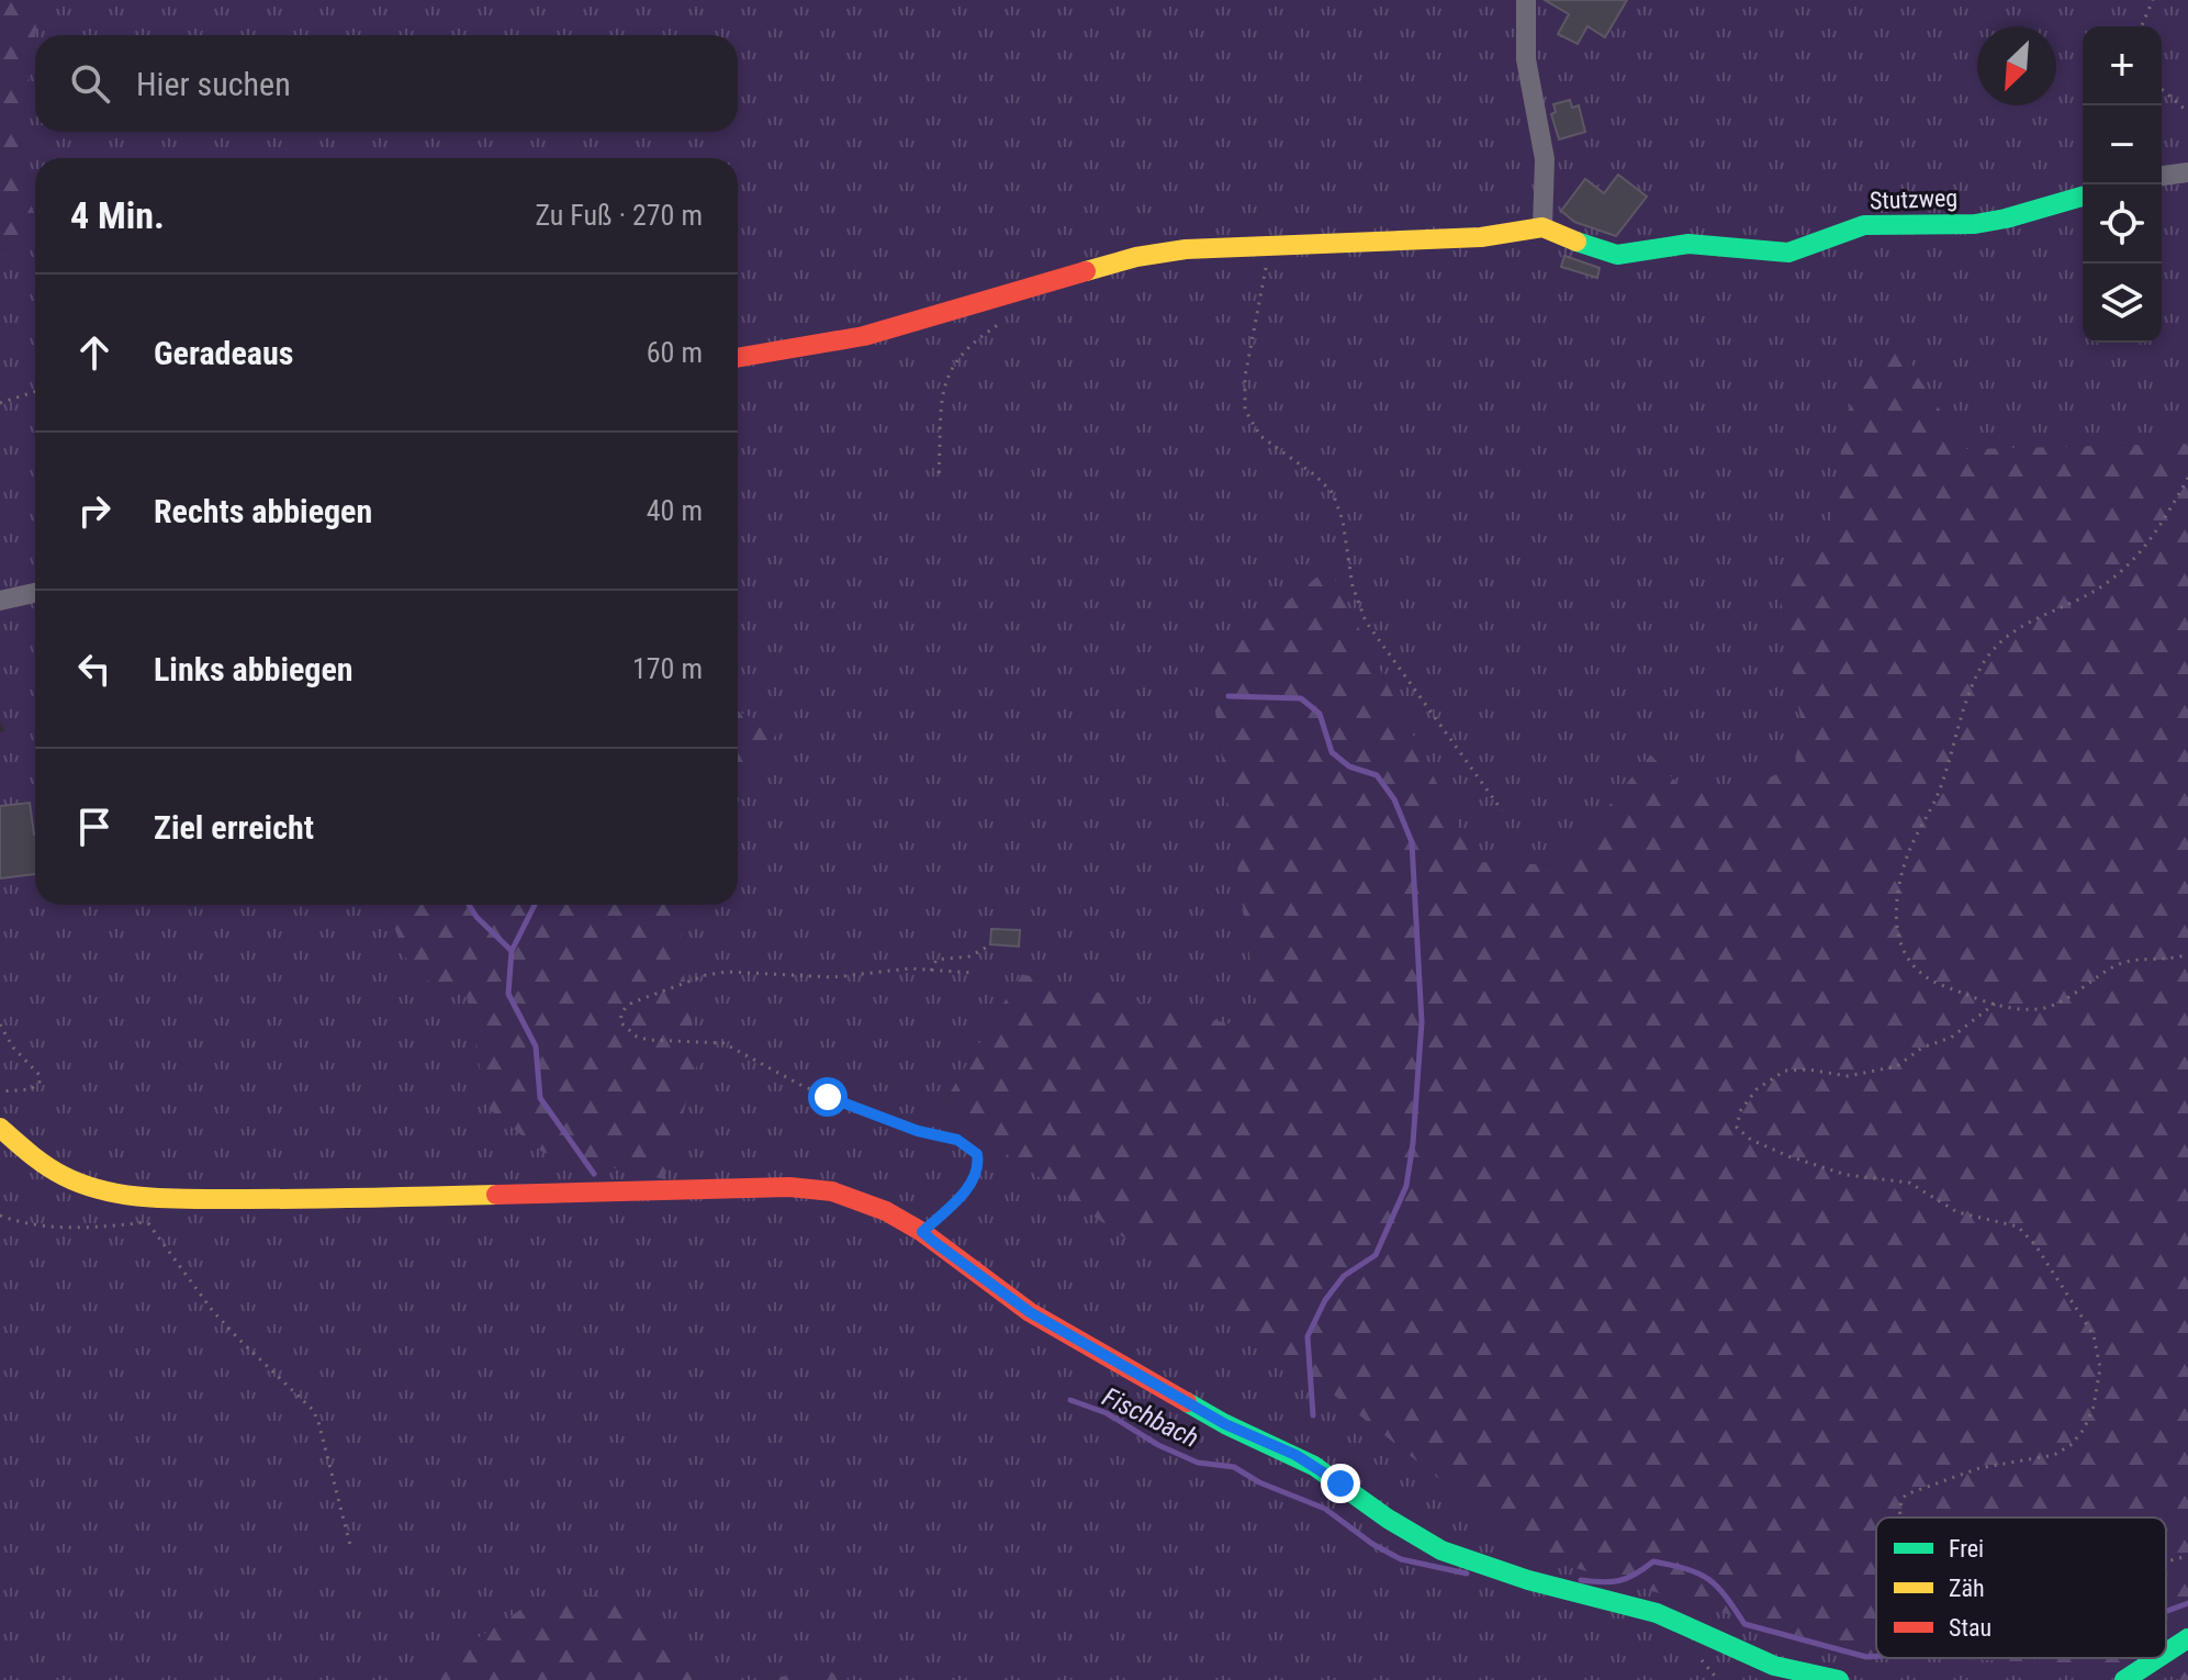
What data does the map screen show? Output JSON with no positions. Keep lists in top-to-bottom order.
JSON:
{
  "streets": {
    "street": ["Stutzweg"]
  },
  "water": ["Fischbach"],
  "legend": ["Frei", "Zäh", "Stau"],
  "north": "bottom left",
  "page": {
    "map_buttons": ["+", "−"],
    "search": "Hier suchen",
    "heading": ["4 Min.", "Zu Fuß · 270 m"],
    "list": [
      ["Geradeaus", "60 m"],
      ["Rechts abbiegen", "40 m"],
      ["Links abbiegen", "170 m"],
      "Ziel erreicht"
    ]
  }
}
